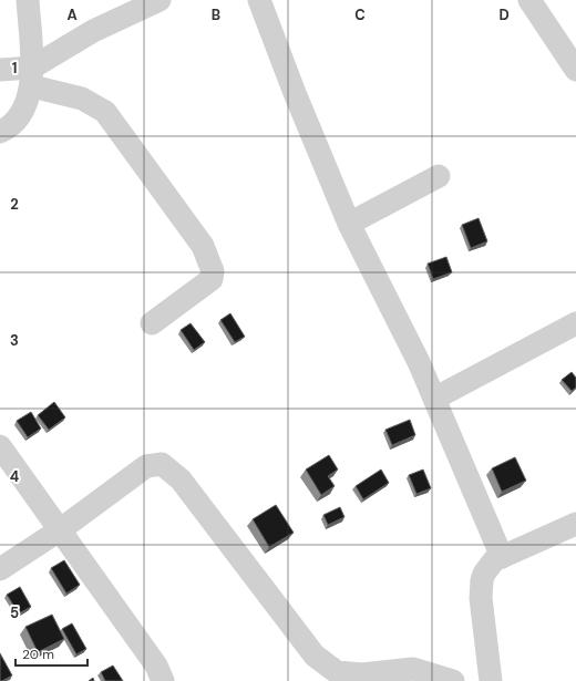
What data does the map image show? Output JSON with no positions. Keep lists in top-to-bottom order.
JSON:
{
  "scale_bar": "20 m",
  "grid": {
    "columns": [
      "A",
      "B",
      "C",
      "D"
    ],
    "rows": [
      "1",
      "2",
      "3",
      "4",
      "5"
    ]
  }
}
